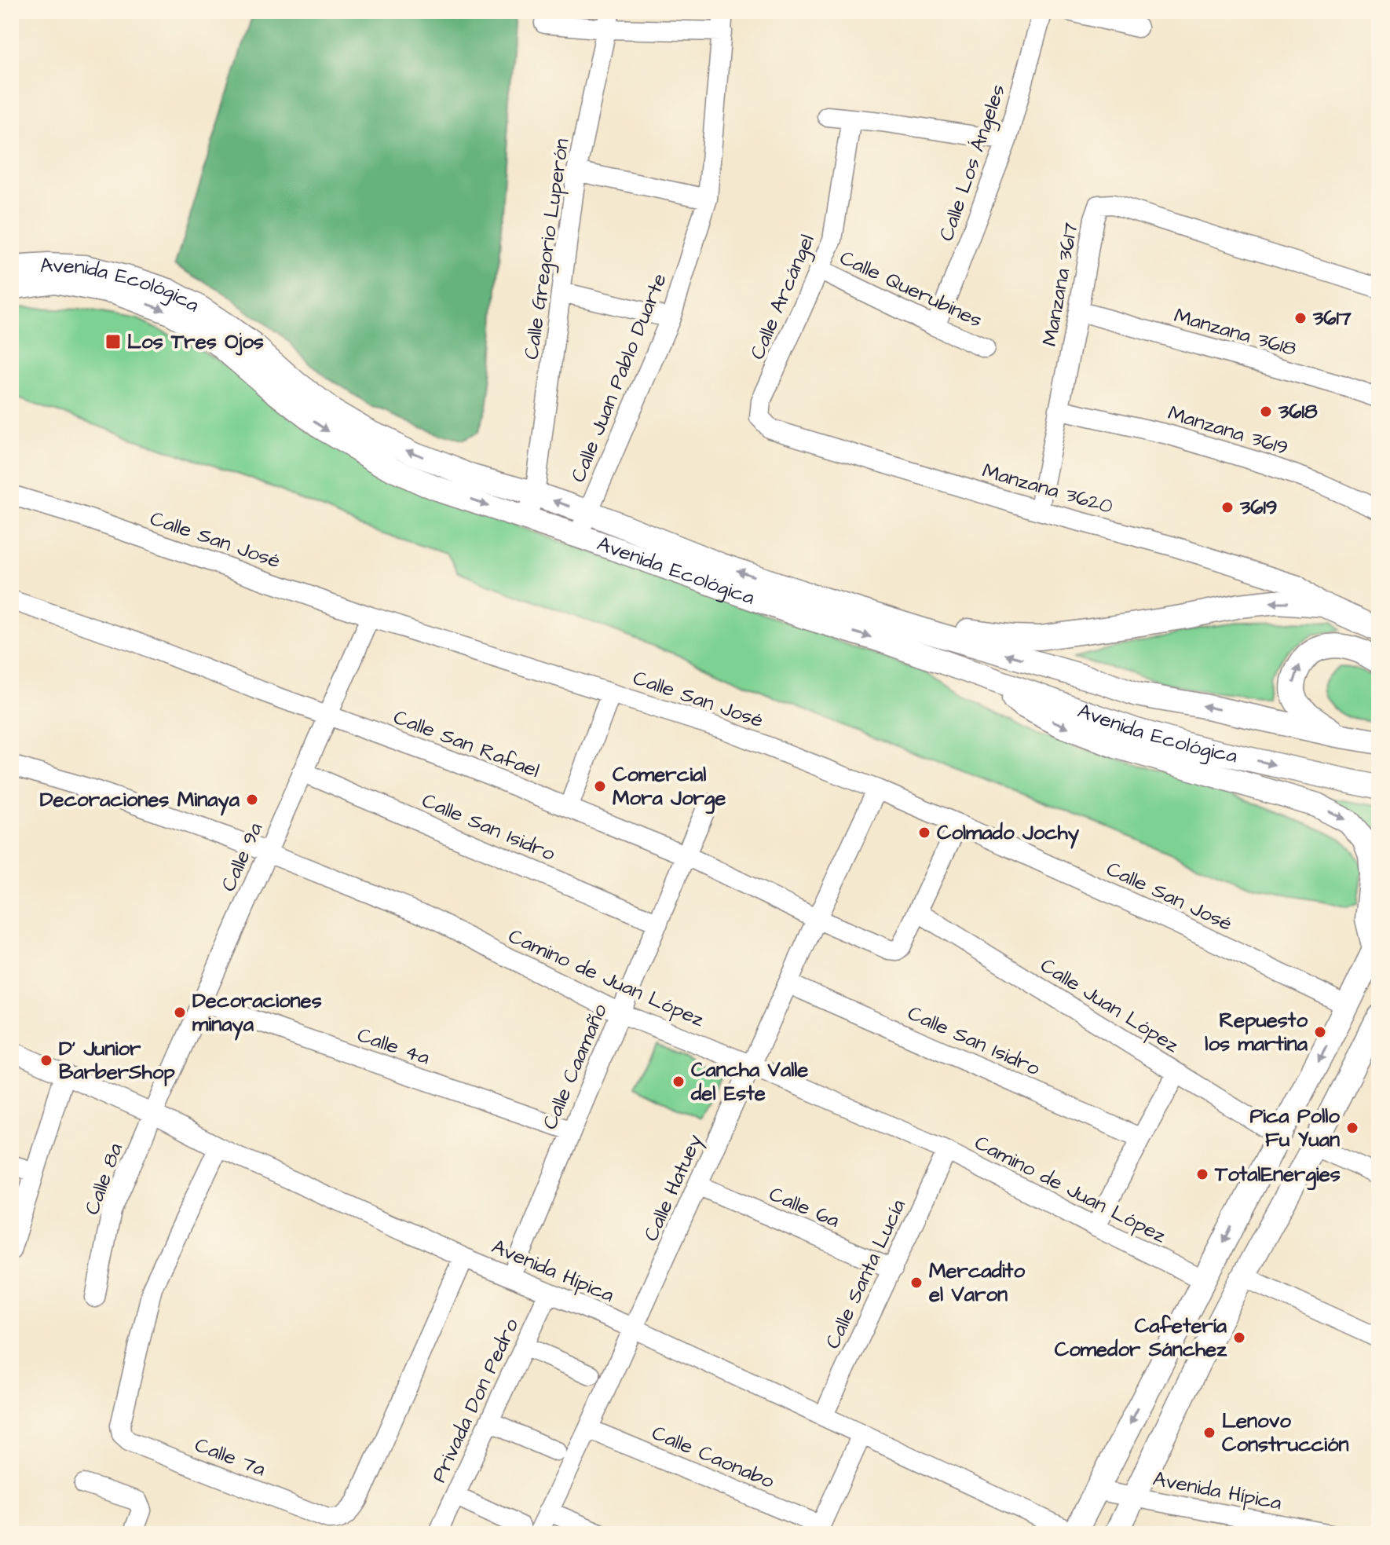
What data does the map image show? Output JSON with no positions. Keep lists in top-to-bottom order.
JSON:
{
  "streets": {
    "main road": ["Avenida Ecológica"],
    "street": [
      "Calle Los Ángeles",
      "Calle Gregorio Luperón",
      "Manzana 3617",
      "Calle Querubines",
      "Calle Arcángel",
      "Manzana 3618",
      "Calle Juan Pablo Duarte",
      "Manzana 3619",
      "Manzana 3620",
      "Calle San José",
      "Calle San Rafael",
      "Calle San Isidro",
      "Calle 9a",
      "Camino de Juan López",
      "Calle Juan López",
      "Calle 4a",
      "Calle Caamaño",
      "Calle 8a",
      "Calle Hatuey",
      "Calle 6a",
      "Avenida Hípica",
      "Calle Santa Lucía",
      "Privada Don Pedro",
      "Calle 7a",
      "Calle Caonabo"
    ]
  },
  "crossings": [
    ["Calle Los Ángeles", "Calle Querubines"],
    ["Calle Gregorio Luperón", "Avenida Ecológica"],
    ["Manzana 3617", "Manzana 3618"],
    ["Manzana 3617", "Manzana 3619"],
    ["Manzana 3617", "Manzana 3620"],
    ["Avenida Ecológica", "Calle Juan Pablo Duarte"],
    ["Calle Querubines", "Calle Arcángel"],
    ["Calle Arcángel", "Manzana 3620"],
    ["Calle San José", "Calle 9a"],
    ["Calle San José", "Calle Hatuey"],
    ["Calle San Rafael", "Calle 9a"],
    ["Calle San Rafael", "Calle Juan López"],
    ["Calle San Rafael", "Calle Caamaño"],
    ["Calle San Rafael", "Calle Hatuey"],
    ["Calle San Isidro", "Calle 9a"],
    ["Calle San Isidro", "Calle Caamaño"],
    ["Calle San Isidro", "Calle Hatuey"],
    ["Calle 9a", "Camino de Juan López"],
    ["Calle 9a", "Calle 4a"],
    ["Calle 9a", "Calle 8a"],
    ["Calle 9a", "Avenida Hípica"],
    ["Camino de Juan López", "Calle Caamaño"],
    ["Camino de Juan López", "Calle Hatuey"],
    ["Camino de Juan López", "Calle Santa Lucía"],
    ["Calle 4a", "Calle Caamaño"],
    ["Calle Caamaño", "Avenida Hípica"],
    ["Calle 8a", "Avenida Hípica"],
    ["Calle Hatuey", "Calle 6a"],
    ["Calle Hatuey", "Avenida Hípica"],
    ["Calle Hatuey", "Calle Caonabo"],
    ["Calle 6a", "Calle Santa Lucía"],
    ["Avenida Hípica", "Calle Santa Lucía"],
    ["Avenida Hípica", "Privada Don Pedro"],
    ["Avenida Hípica", "Calle 7a"]
  ],
  "places": {
    "other": [
      "3617",
      "3618",
      "3619",
      "Comercial Mora Jorge",
      "Decoraciones Minaya",
      "Colmado Jochy",
      "Decoraciones minaya",
      "Repuesto los martina",
      "D' Junior BarberShop",
      "Cancha Valle del Este",
      "Pica Pollo Fu Yuan",
      "TotalEnergies",
      "Mercadito el Varon",
      "Cafetería Comedor Sánchez",
      "Lenovo Construcción"
    ],
    "transit": ["Los Tres Ojos"]
  }
}
